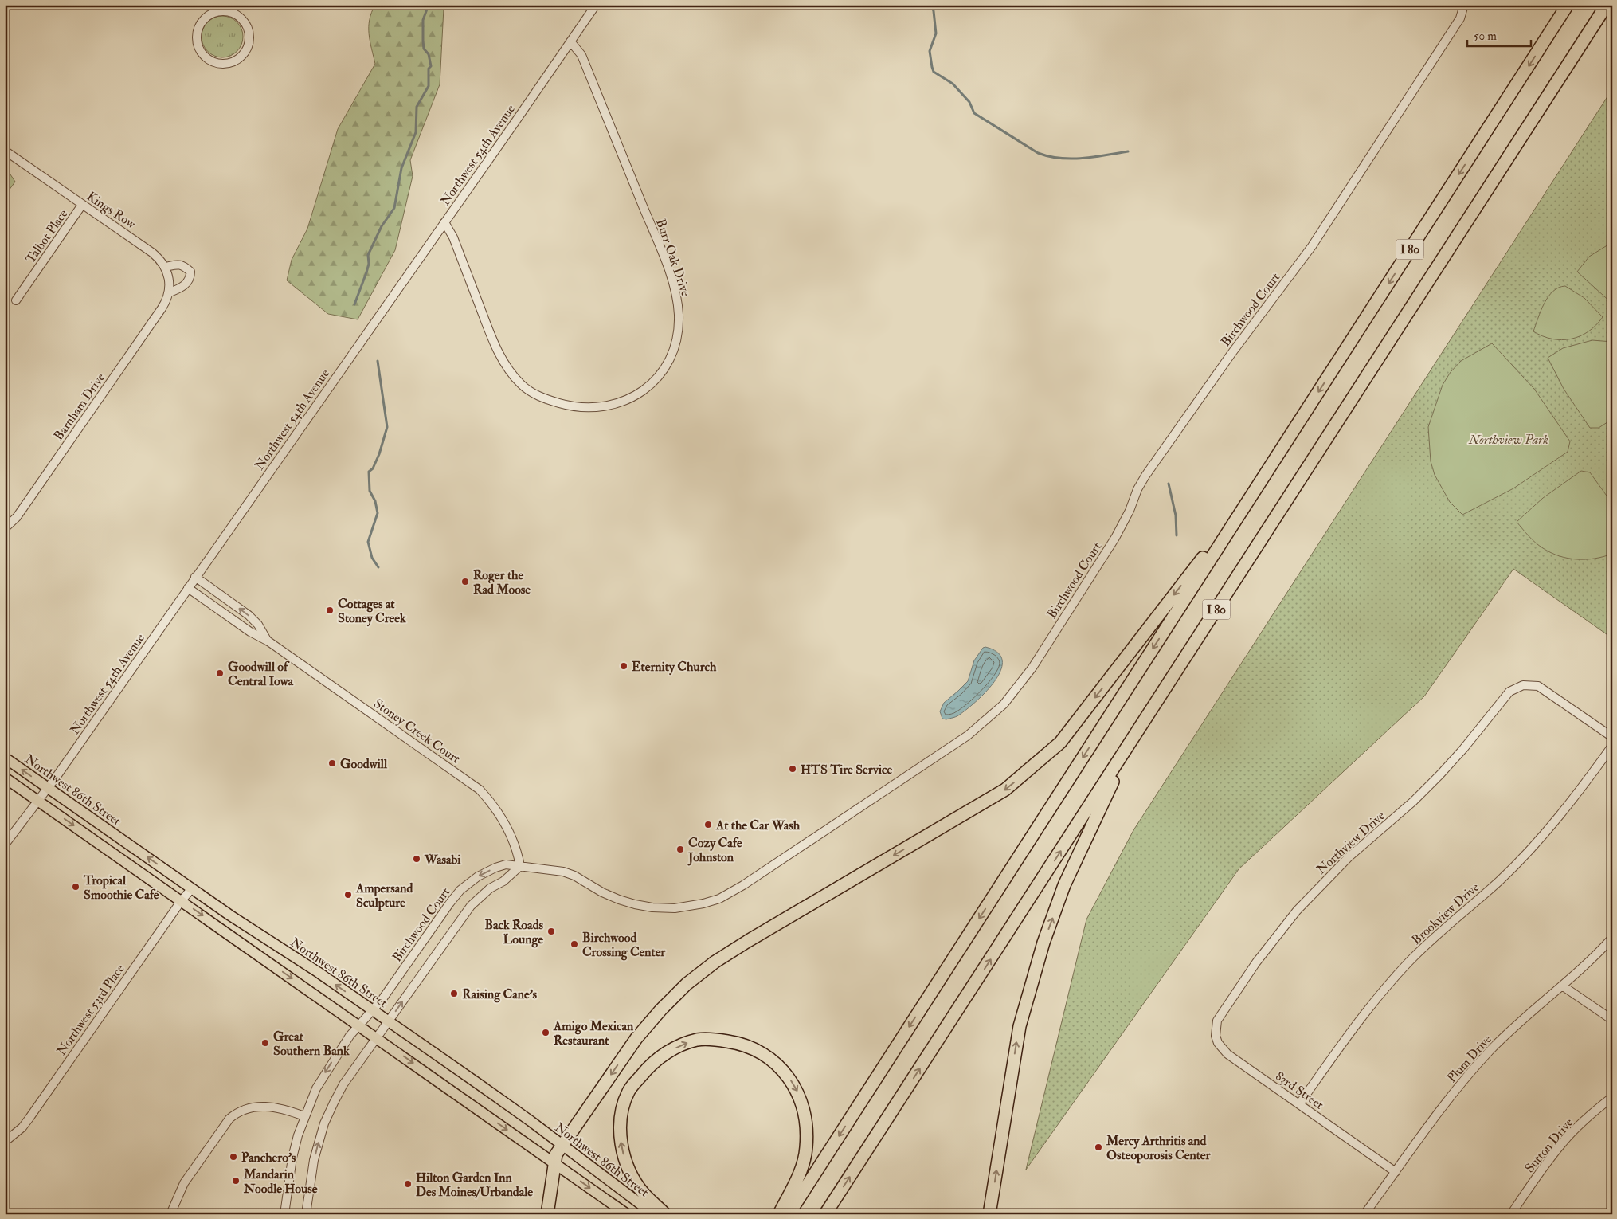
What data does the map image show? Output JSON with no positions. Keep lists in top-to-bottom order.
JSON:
{
  "streets": {
    "highway": ["I 80"],
    "main road": ["Northwest 86th Street"],
    "street": [
      "Northwest 54th Avenue",
      "Kings Row",
      "Talbot Place",
      "Burr Oak Drive",
      "Birchwood Court",
      "Barnham Drive",
      "Stoney Creek Court",
      "Northview Drive",
      "Brookview Drive",
      "Northwest 53rd Place",
      "Plum Drive",
      "83rd Street",
      "Sutton Drive"
    ]
  },
  "crossings": [
    ["Northwest 54th Avenue", "Burr Oak Drive"],
    ["Northwest 54th Avenue", "Stoney Creek Court"],
    ["Northwest 54th Avenue", "Northwest 86th Street"],
    ["Kings Row", "Talbot Place"],
    ["Birchwood Court", "Stoney Creek Court"],
    ["Birchwood Court", "Northwest 86th Street"],
    ["Northwest 86th Street", "Northwest 53rd Place"],
    ["Northview Drive", "83rd Street"],
    ["Brookview Drive", "83rd Street"],
    ["Plum Drive", "83rd Street"]
  ],
  "parks": ["Northview Park"],
  "places": [
    "Roger the Rad Moose",
    "Cottages at Stoney Creek",
    "Eternity Church",
    "Goodwill of Central Iowa",
    "Goodwill",
    "HTS Tire Service",
    "At the Car Wash",
    "Cozy Cafe Johnston",
    "Wasabi",
    "Tropical Smoothie Cafe",
    "Ampersand Sculpture",
    "Back Roads Lounge",
    "Birchwood Crossing Center",
    "Raising Cane's",
    "Amigo Mexican Restaurant",
    "Great Southern Bank",
    "Mercy Arthritis and Osteoporosis Center",
    "Panchero's",
    "Mandarin Noodle House",
    "Hilton Garden Inn Des Moines/Urbandale"
  ],
  "scale_bar": "50 m"
}
